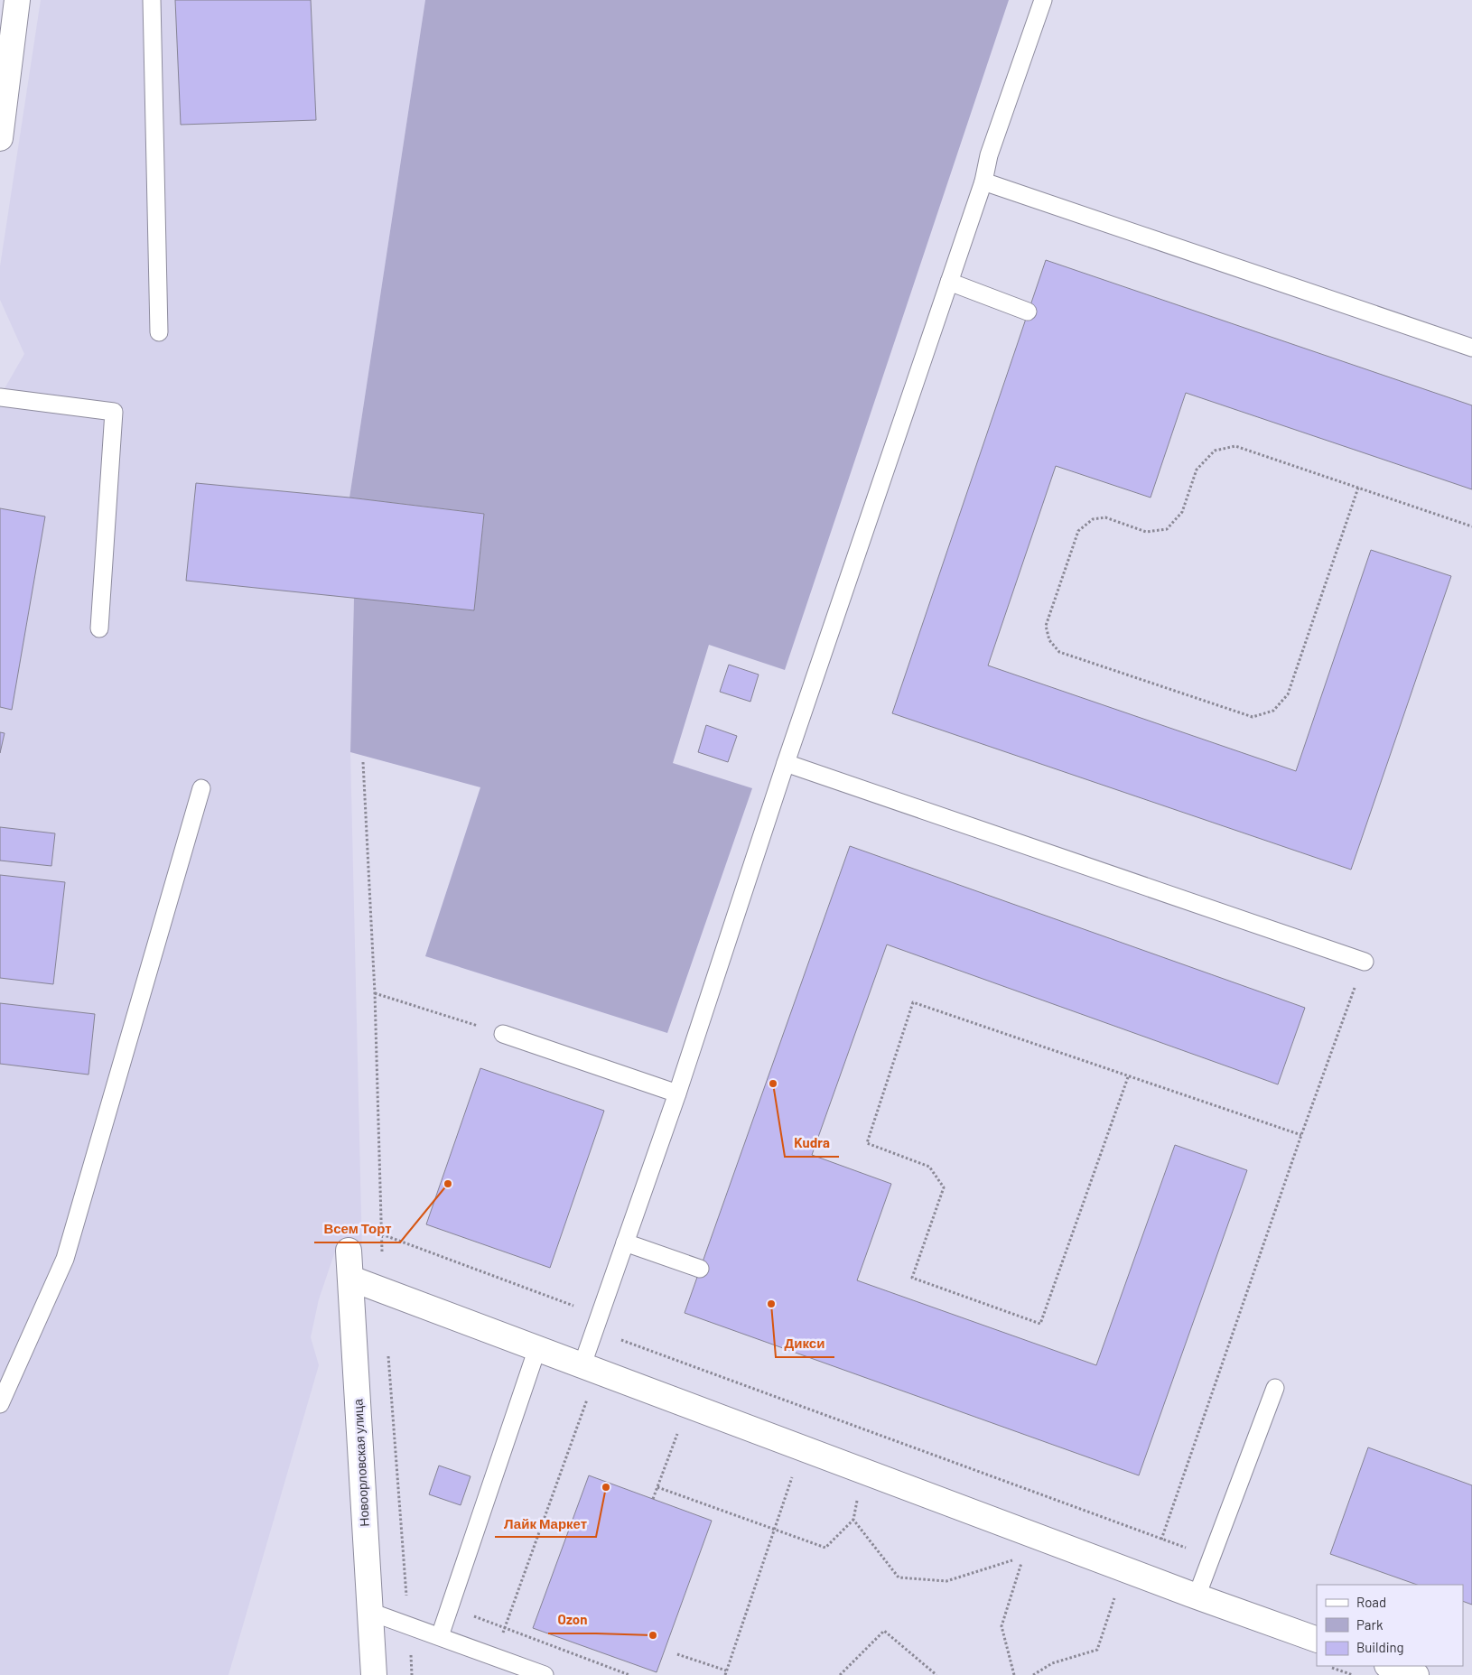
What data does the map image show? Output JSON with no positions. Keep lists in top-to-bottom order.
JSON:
{
  "streets": {
    "street": ["Новоорловская улица"]
  },
  "places": [
    "Kudra",
    "Всем Торт",
    "Дикси",
    "Лайк Маркет",
    "Ozon"
  ],
  "legend": ["Road", "Park", "Building"]
}
